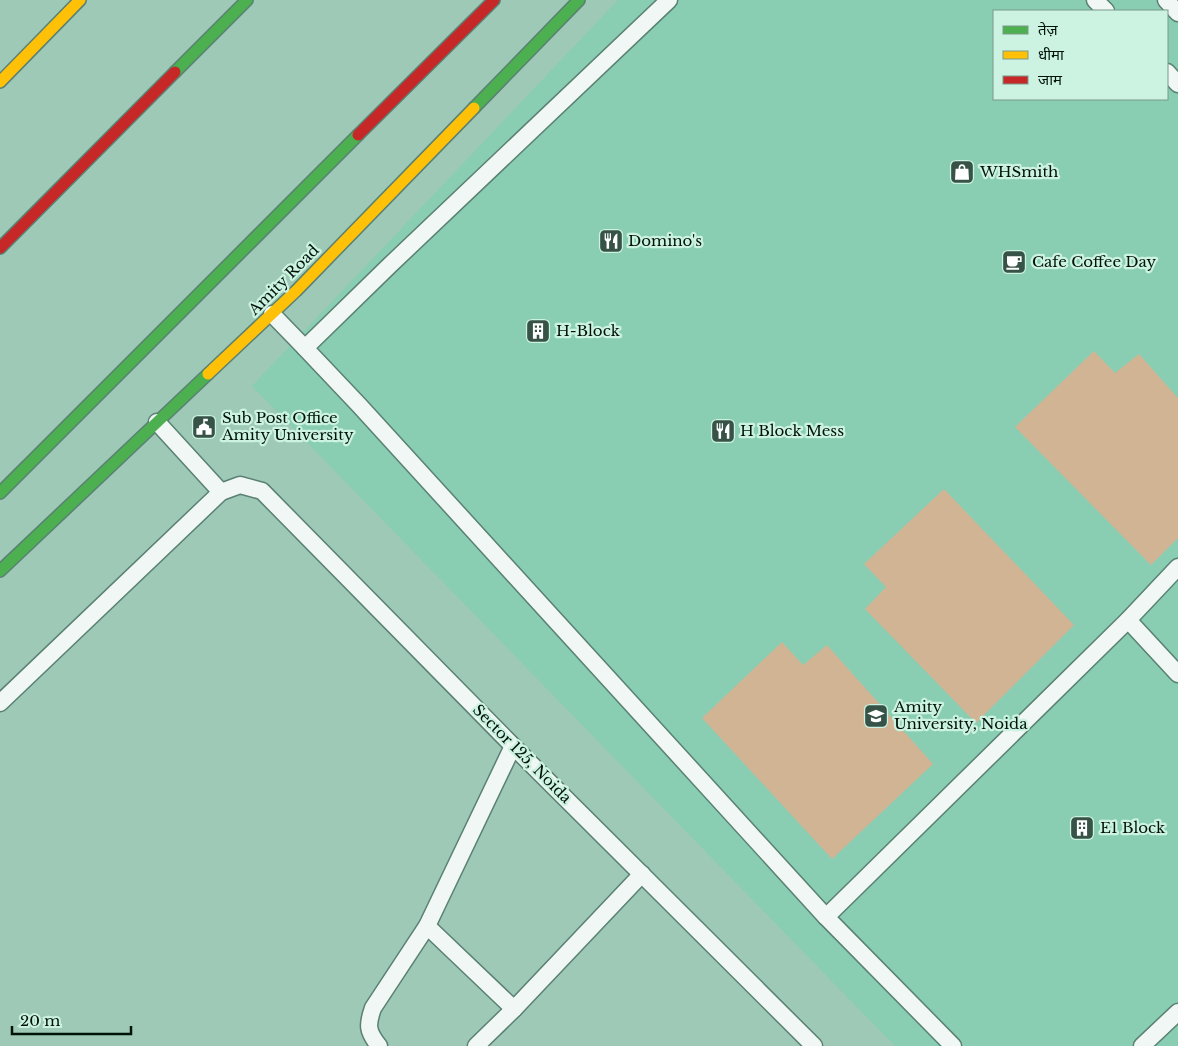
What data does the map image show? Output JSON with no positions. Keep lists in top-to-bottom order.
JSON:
{
  "streets": {
    "main road": ["Amity Road"],
    "lane": ["Sector 125, Noida"]
  },
  "places": {
    "shop": ["WHSmith"],
    "restaurant": ["Domino's", "H Block Mess"],
    "cafe": ["Cafe Coffee Day"],
    "building": ["H-Block", "E1 Block"],
    "public building": ["Sub Post Office Amity University"],
    "school or university": ["Amity University, Noida"]
  },
  "legend": ["तेज़", "धीमा", "जाम"],
  "scale_bar": "20 m"
}
